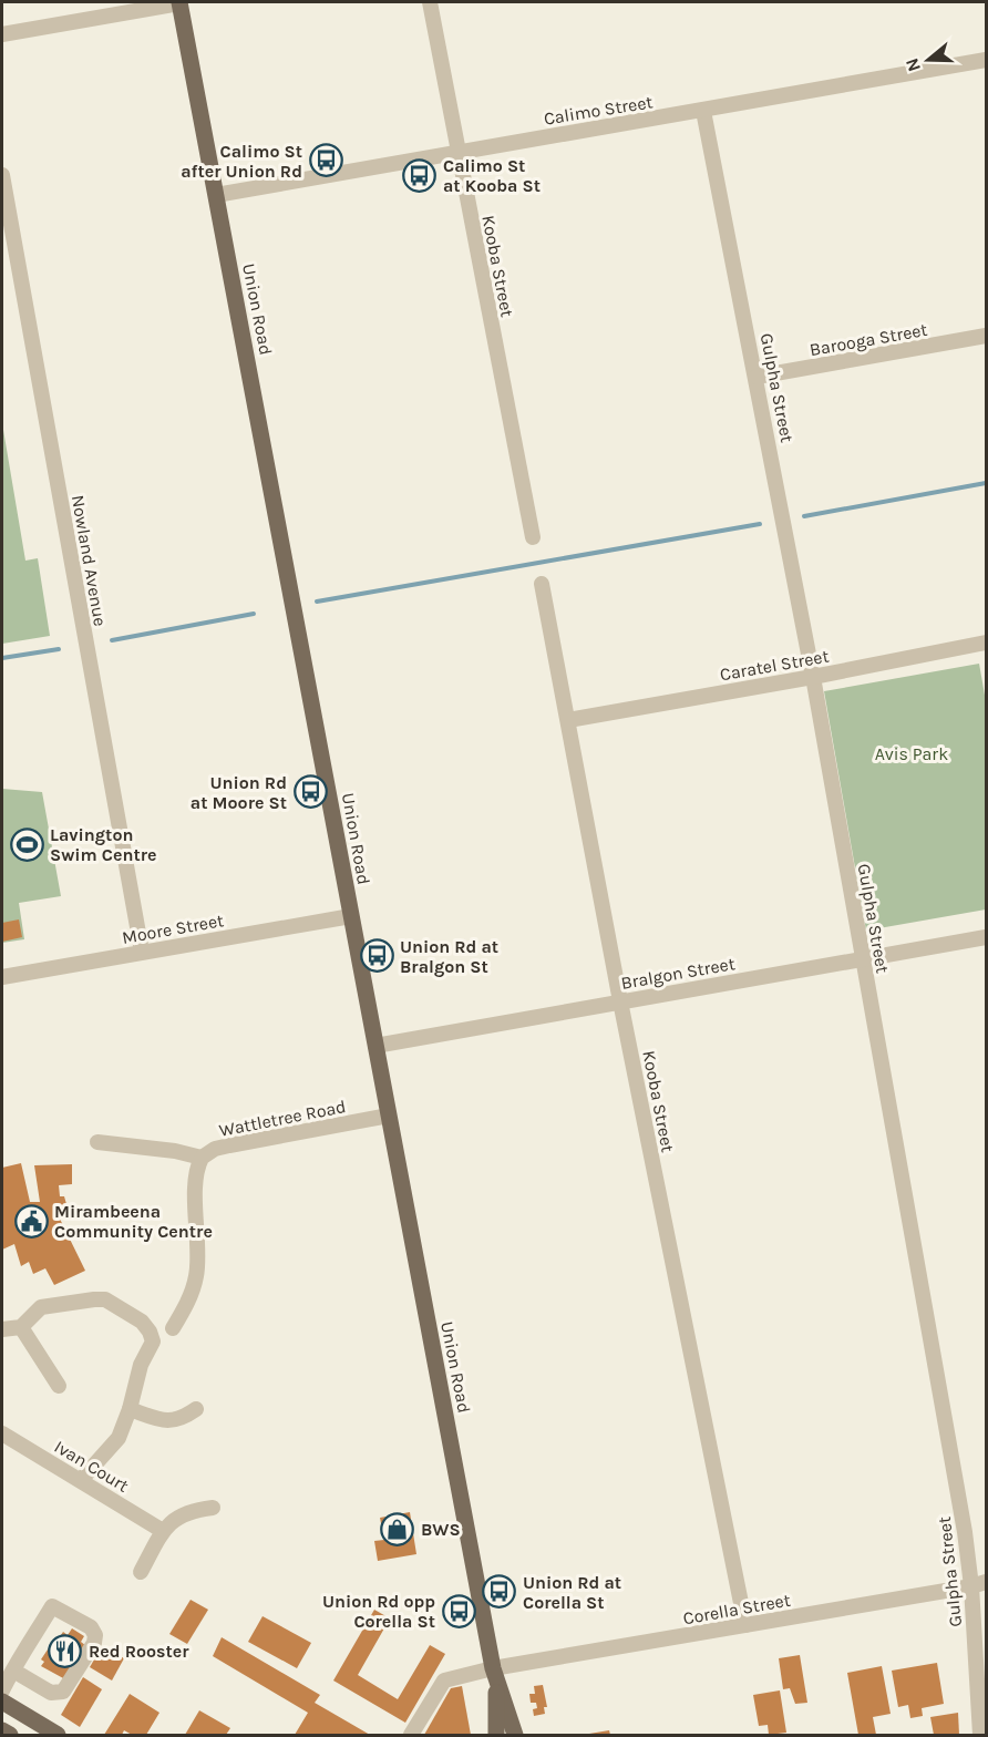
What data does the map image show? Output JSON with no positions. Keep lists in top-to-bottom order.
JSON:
{
  "streets": {
    "main road": ["Union Road"],
    "street": [
      "Calimo Street",
      "Kooba Street",
      "Barooga Street",
      "Gulpha Street",
      "Nowland Avenue",
      "Caratel Street",
      "Moore Street",
      "Bralgon Street",
      "Wattletree Road",
      "Ivan Court",
      "Corella Street"
    ]
  },
  "crossings": [
    ["Calimo Street", "Kooba Street"],
    ["Calimo Street", "Union Road"],
    ["Calimo Street", "Gulpha Street"],
    ["Kooba Street", "Caratel Street"],
    ["Kooba Street", "Bralgon Street"],
    ["Kooba Street", "Corella Street"],
    ["Union Road", "Moore Street"],
    ["Union Road", "Bralgon Street"],
    ["Union Road", "Wattletree Road"],
    ["Union Road", "Corella Street"],
    ["Barooga Street", "Gulpha Street"],
    ["Gulpha Street", "Caratel Street"],
    ["Gulpha Street", "Bralgon Street"],
    ["Gulpha Street", "Corella Street"],
    ["Nowland Avenue", "Moore Street"]
  ],
  "parks": ["Avis Park"],
  "places": {
    "bus stop": [
      "Calimo St after Union Rd",
      "Calimo St at Kooba St",
      "Union Rd at Moore St",
      "Union Rd at Bralgon St",
      "Union Rd at Corella St",
      "Union Rd opp Corella St"
    ],
    "sports": ["Lavington Swim Centre"],
    "public building": ["Mirambeena Community Centre"],
    "shop": ["BWS"],
    "restaurant": ["Red Rooster"]
  },
  "north": "left"
}
